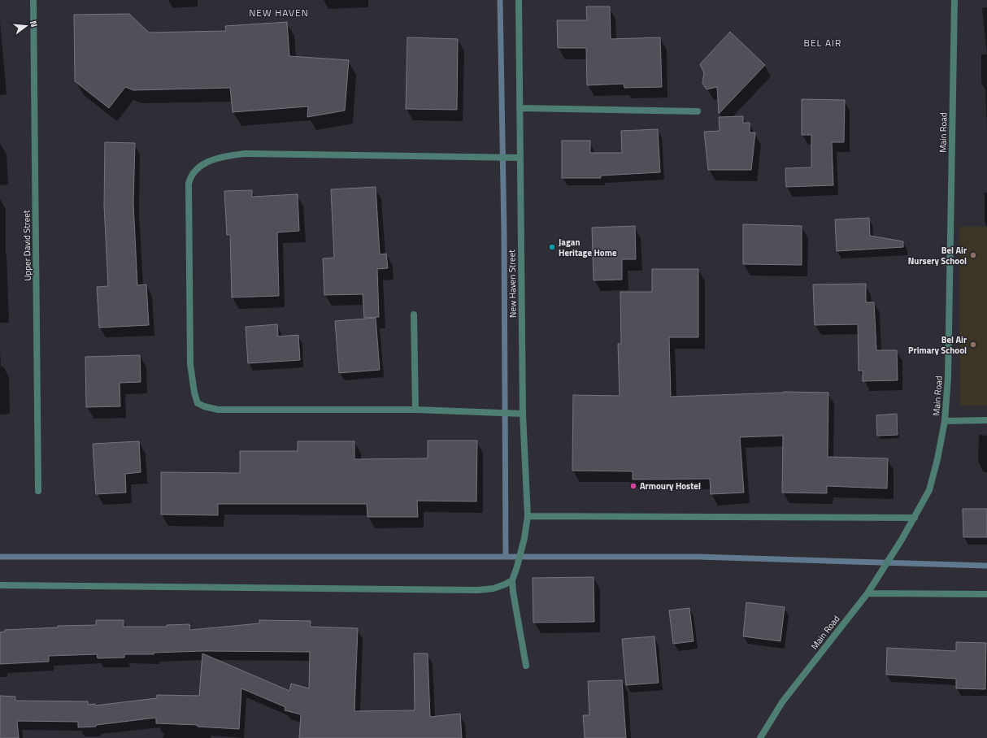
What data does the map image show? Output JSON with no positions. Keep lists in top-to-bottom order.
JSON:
{
  "streets": {
    "street": ["Main Road", "Upper David Street", "New Haven Street"]
  },
  "districts": ["NEW HAVEN", "BEL AIR"],
  "places": [
    "Jagan Heritage Home",
    "Bel Air Nursery School",
    "Bel Air Primary School",
    "Armoury Hostel"
  ],
  "north": "right"
}
